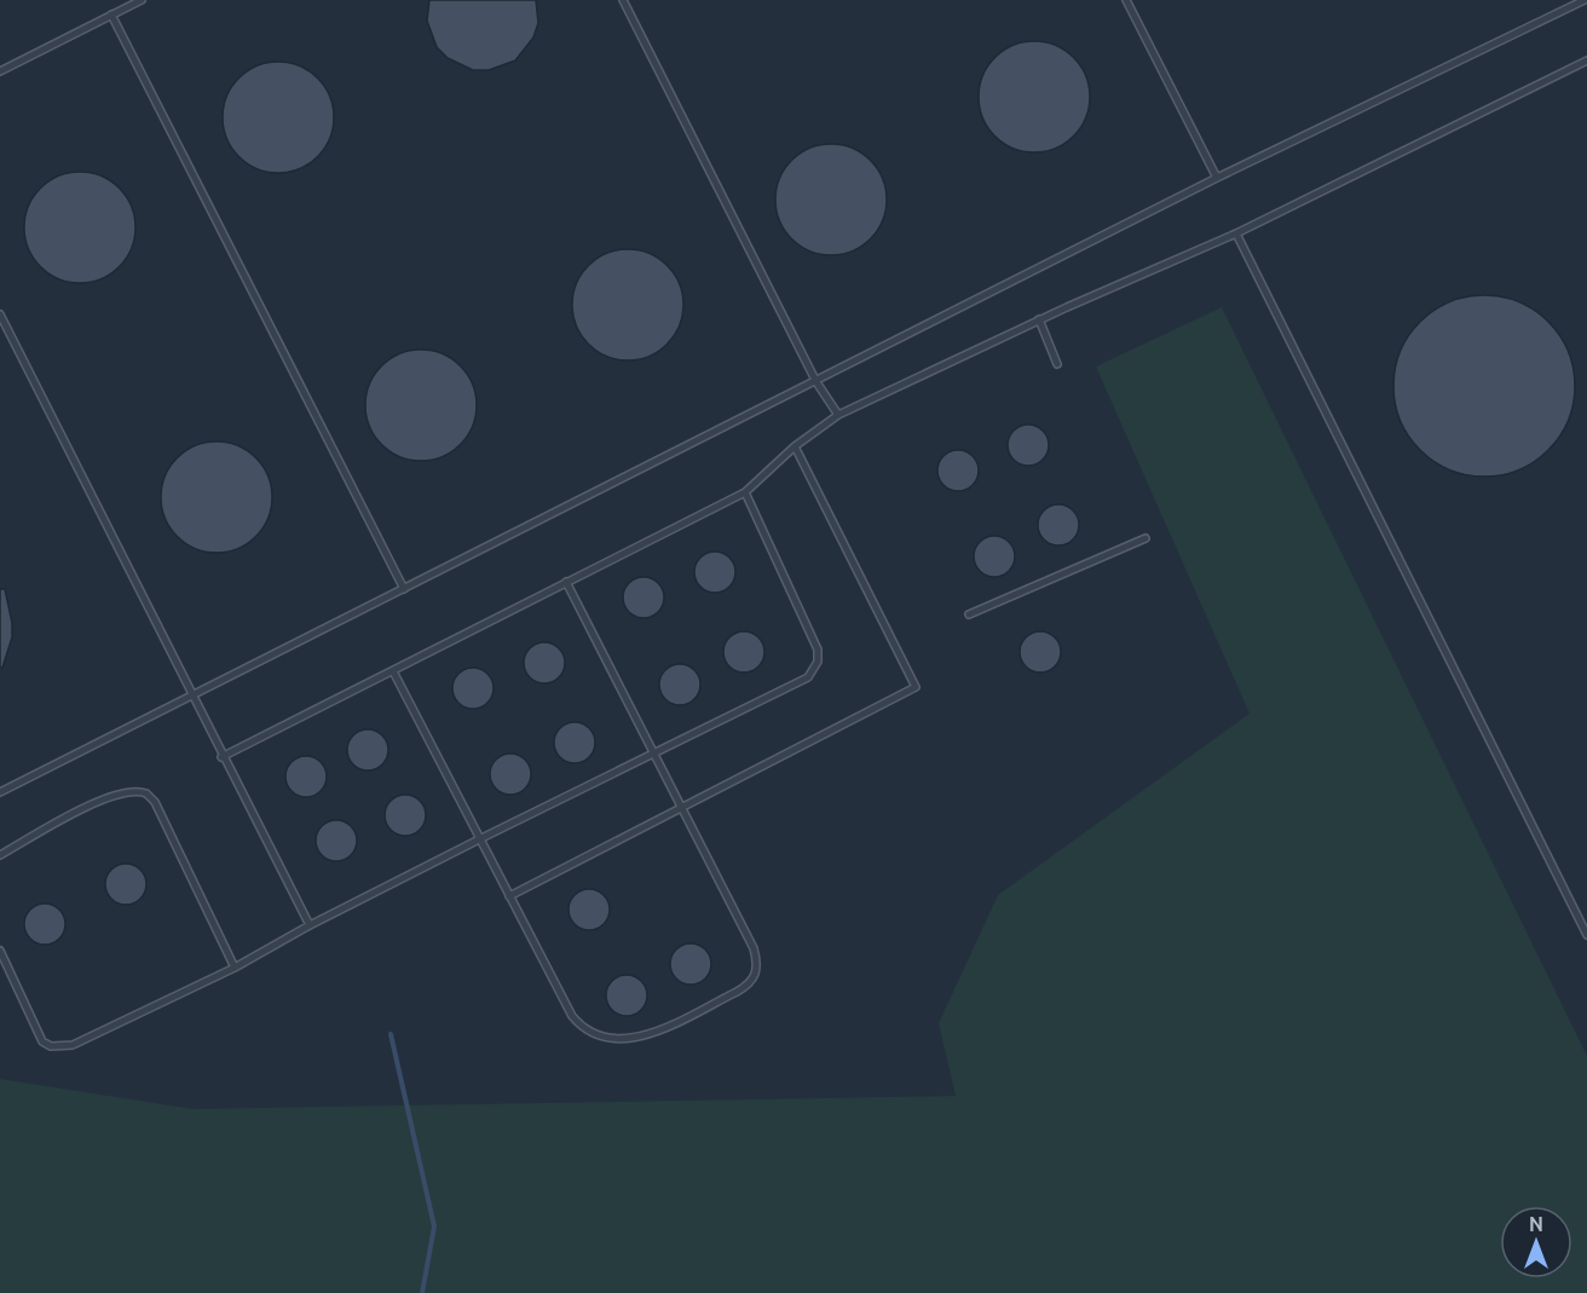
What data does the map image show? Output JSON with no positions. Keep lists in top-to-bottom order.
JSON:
{
  "north": "top"
}
